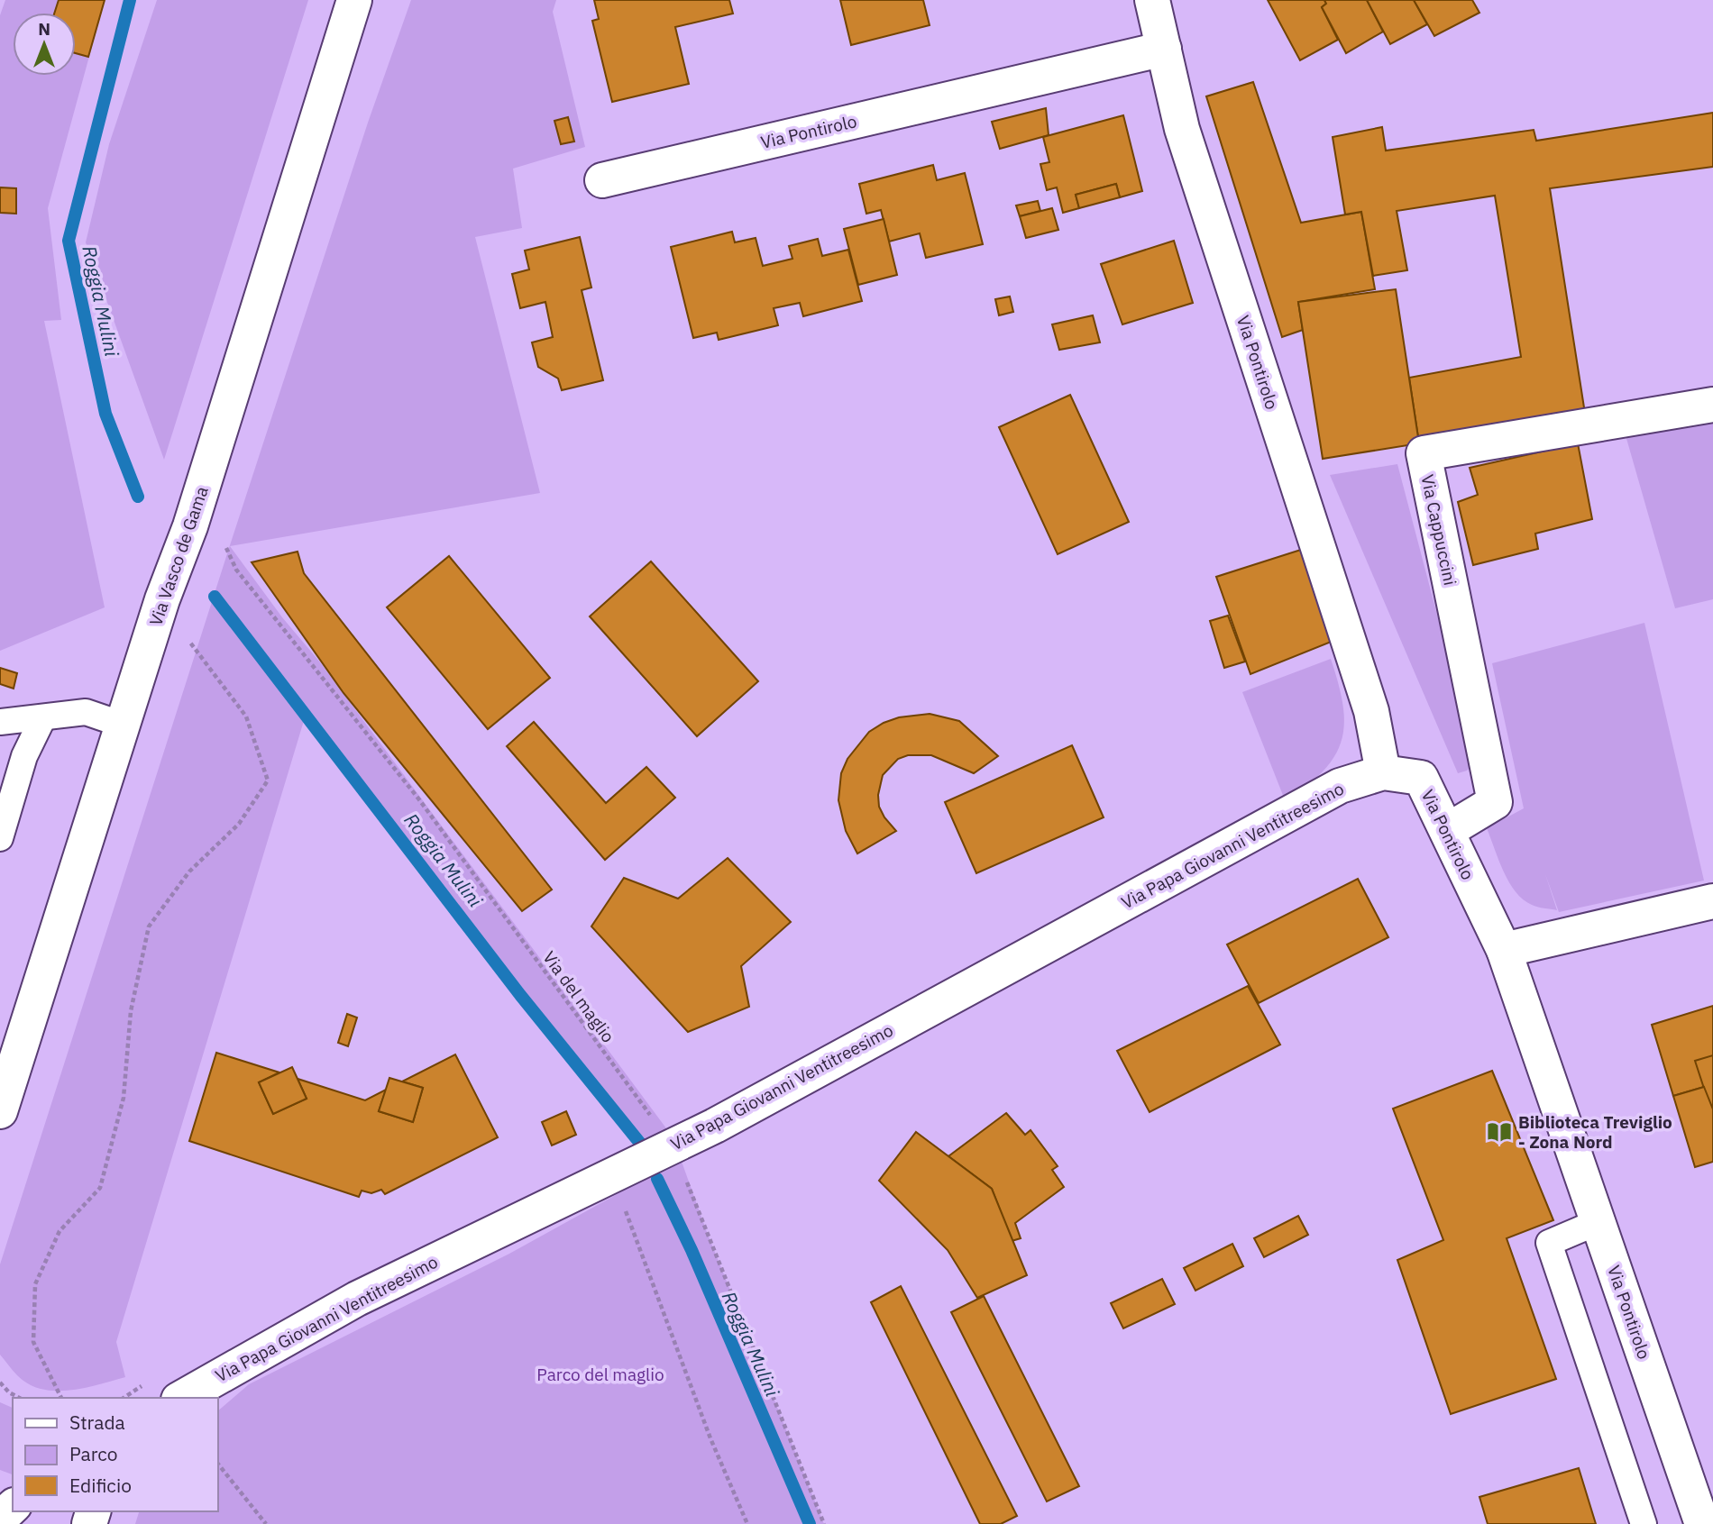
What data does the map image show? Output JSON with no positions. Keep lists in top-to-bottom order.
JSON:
{
  "streets": {
    "street": [
      "Via Pontirolo",
      "Via Cappuccini",
      "Via Vasco de Gama",
      "Via Papa Giovanni Ventitreesimo"
    ],
    "path": ["Via del maglio"]
  },
  "crossings": [
    ["Via Pontirolo", "Via Cappuccini"],
    ["Via Pontirolo", "Via Papa Giovanni Ventitreesimo"],
    ["Via Papa Giovanni Ventitreesimo", "Via del maglio"]
  ],
  "water": ["Roggia Mulini"],
  "parks": ["Parco del maglio"],
  "places": {
    "library": ["Biblioteca Treviglio - Zona Nord"]
  },
  "legend": ["Strada", "Parco", "Edificio"],
  "north": "top"
}
